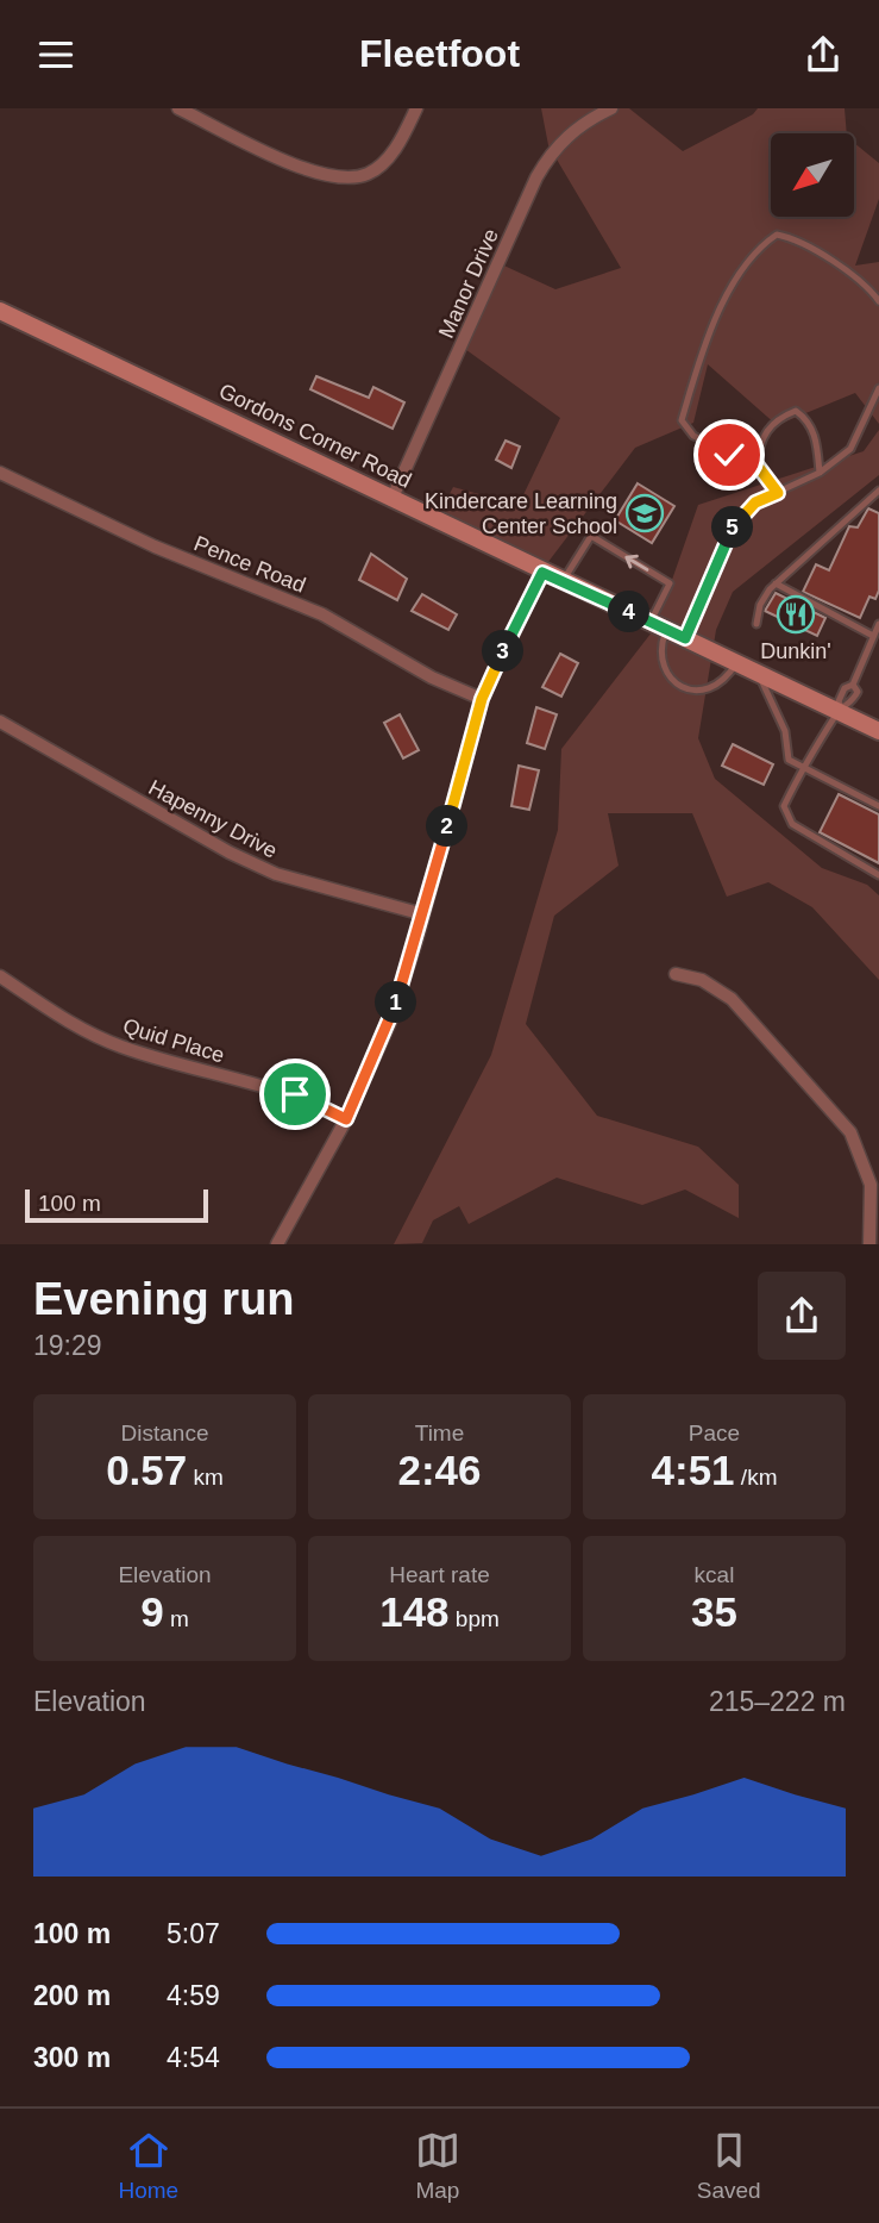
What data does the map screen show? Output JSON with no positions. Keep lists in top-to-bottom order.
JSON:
{
  "streets": {
    "street": [
      "Manor Drive",
      "Gordons Corner Road",
      "Pence Road",
      "Hapenny Drive",
      "Quid Place"
    ]
  },
  "crossings": [
    ["Manor Drive", "Gordons Corner Road"]
  ],
  "places": {
    "school or university": ["Kindercare Learning Center School"],
    "restaurant": ["Dunkin'"]
  },
  "scale_bar": "100 m",
  "north": "bottom left",
  "page": {
    "header": "Fleetfoot",
    "pins": [
      "5",
      "4",
      "3",
      "2",
      "1"
    ],
    "scale": "100 m",
    "heading": ["Evening run", "19:29"],
    "stats": [
      ["Distance", "0.57 km"],
      ["Time", "2:46"],
      ["Pace", "4:51 /km"],
      ["Elevation", "9 m"],
      ["Heart rate", "148 bpm"],
      ["kcal", "35"]
    ],
    "chart": ["Elevation", "215–222 m"],
    "list": [
      {
        "name": "100 m",
        "note": "5:07"
      },
      {
        "name": "200 m",
        "note": "4:59"
      },
      {
        "name": "300 m",
        "note": "4:54"
      }
    ],
    "tabs": ["Home", "Map", "Saved"]
  }
}
